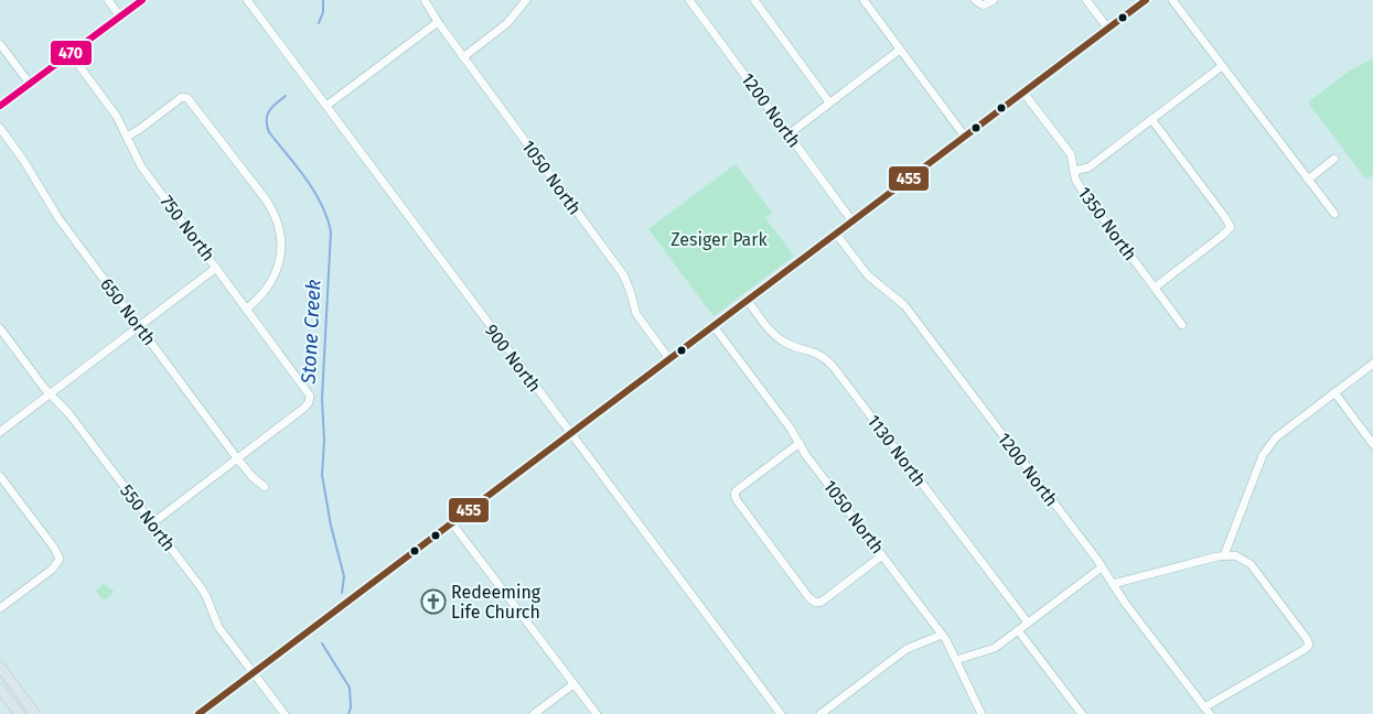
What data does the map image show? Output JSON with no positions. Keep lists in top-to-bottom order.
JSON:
{
  "streets": {
    "street": [
      "1200 North",
      "1050 North",
      "1350 North",
      "750 North",
      "650 North",
      "900 North",
      "1130 North",
      "550 North"
    ]
  },
  "crossings": [
    ["750 North", "650 North"]
  ],
  "water": ["Stone Creek"],
  "parks": ["Zesiger Park"],
  "places": {
    "church": ["Redeeming Life Church"]
  },
  "lines": ["transit line 455", "transit line 470"]
}
